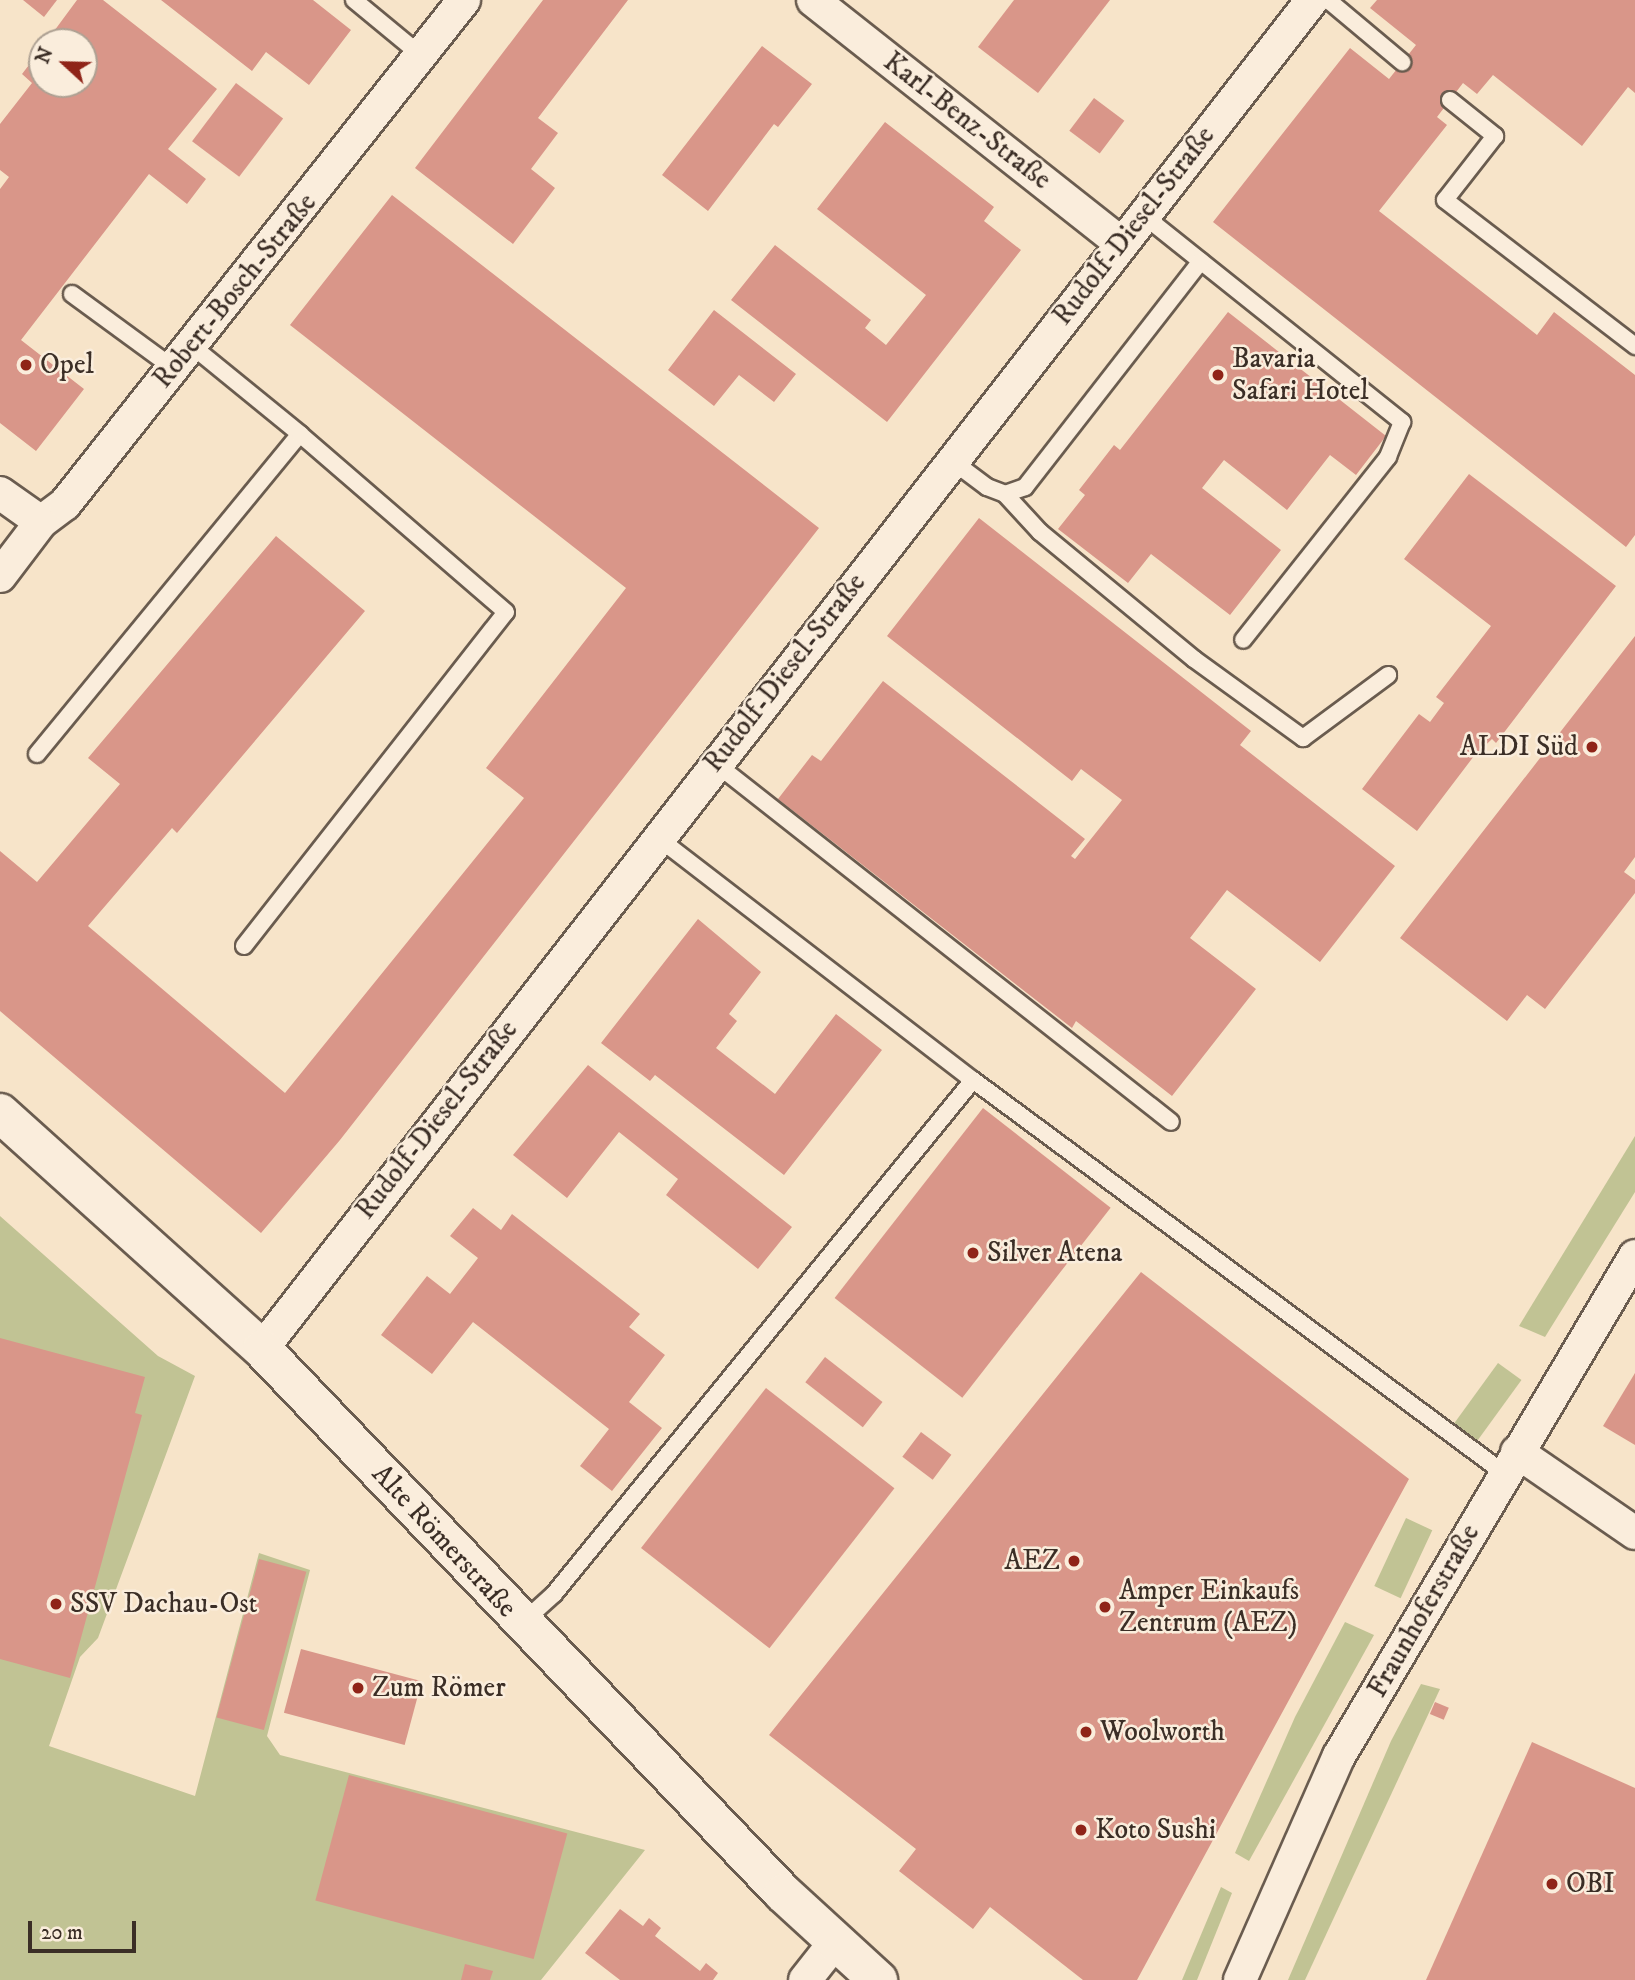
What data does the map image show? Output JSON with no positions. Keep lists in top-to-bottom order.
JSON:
{
  "streets": {
    "main road": ["Alte Römerstraße"],
    "street": [
      "Karl-Benz-Straße",
      "Rudolf-Diesel-Straße",
      "Robert-Bosch-Straße",
      "Fraunhoferstraße"
    ]
  },
  "crossings": [
    ["Karl-Benz-Straße", "Rudolf-Diesel-Straße"],
    ["Rudolf-Diesel-Straße", "Alte Römerstraße"]
  ],
  "places": [
    "Opel",
    "Bavaria Safari Hotel",
    "ALDI Süd",
    "Silver Atena",
    "AEZ",
    "SSV Dachau-Ost",
    "Amper Einkaufs Zentrum (AEZ)",
    "Zum Römer",
    "Woolworth",
    "Koto Sushi",
    "OBI"
  ],
  "scale_bar": "20 m",
  "north": "left"
}
